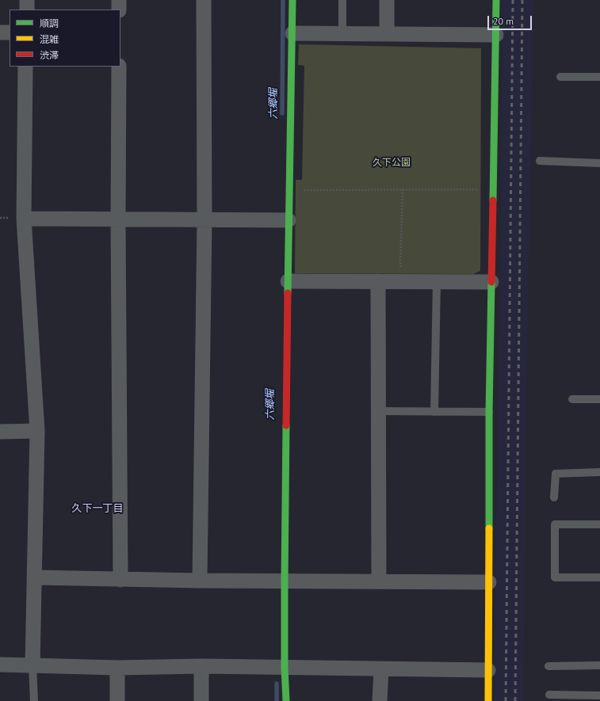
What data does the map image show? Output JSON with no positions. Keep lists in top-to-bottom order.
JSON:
{
  "districts": ["久下一丁目"],
  "water": ["六郷堀"],
  "parks": ["久下公園"],
  "legend": ["順調", "混雑", "渋滞"],
  "scale_bar": "20 m"
}
